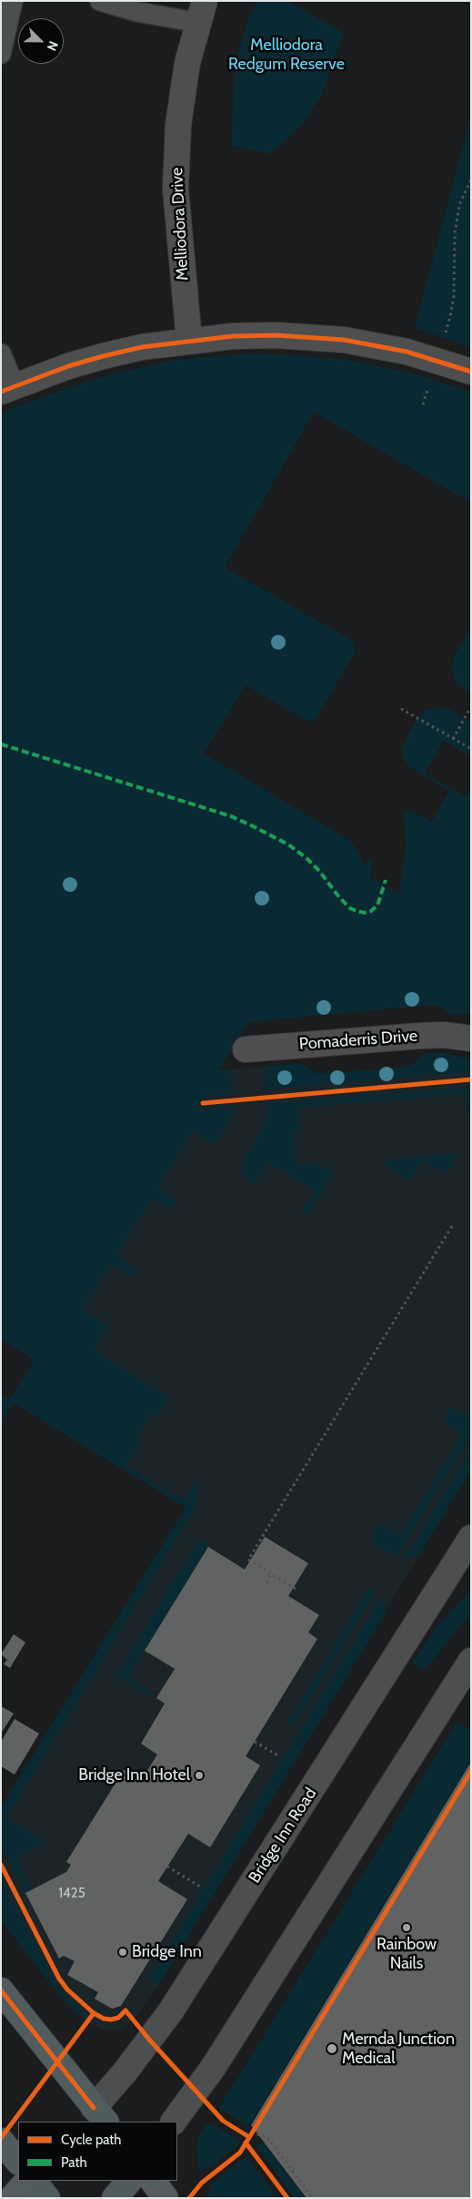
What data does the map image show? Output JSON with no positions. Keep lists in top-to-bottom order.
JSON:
{
  "streets": {
    "main road": ["Melliodora Drive", "Pomaderris Drive", "Bridge Inn Road"]
  },
  "parks": ["Melliodora Redgum Reserve"],
  "places": [
    "Bridge Inn Hotel",
    "Rainbow Nails",
    "Bridge Inn",
    "Mernda Junction Medical"
  ],
  "house_numbers": ["1425"],
  "legend": ["Cycle path", "Path"],
  "north": "bottom right"
}
